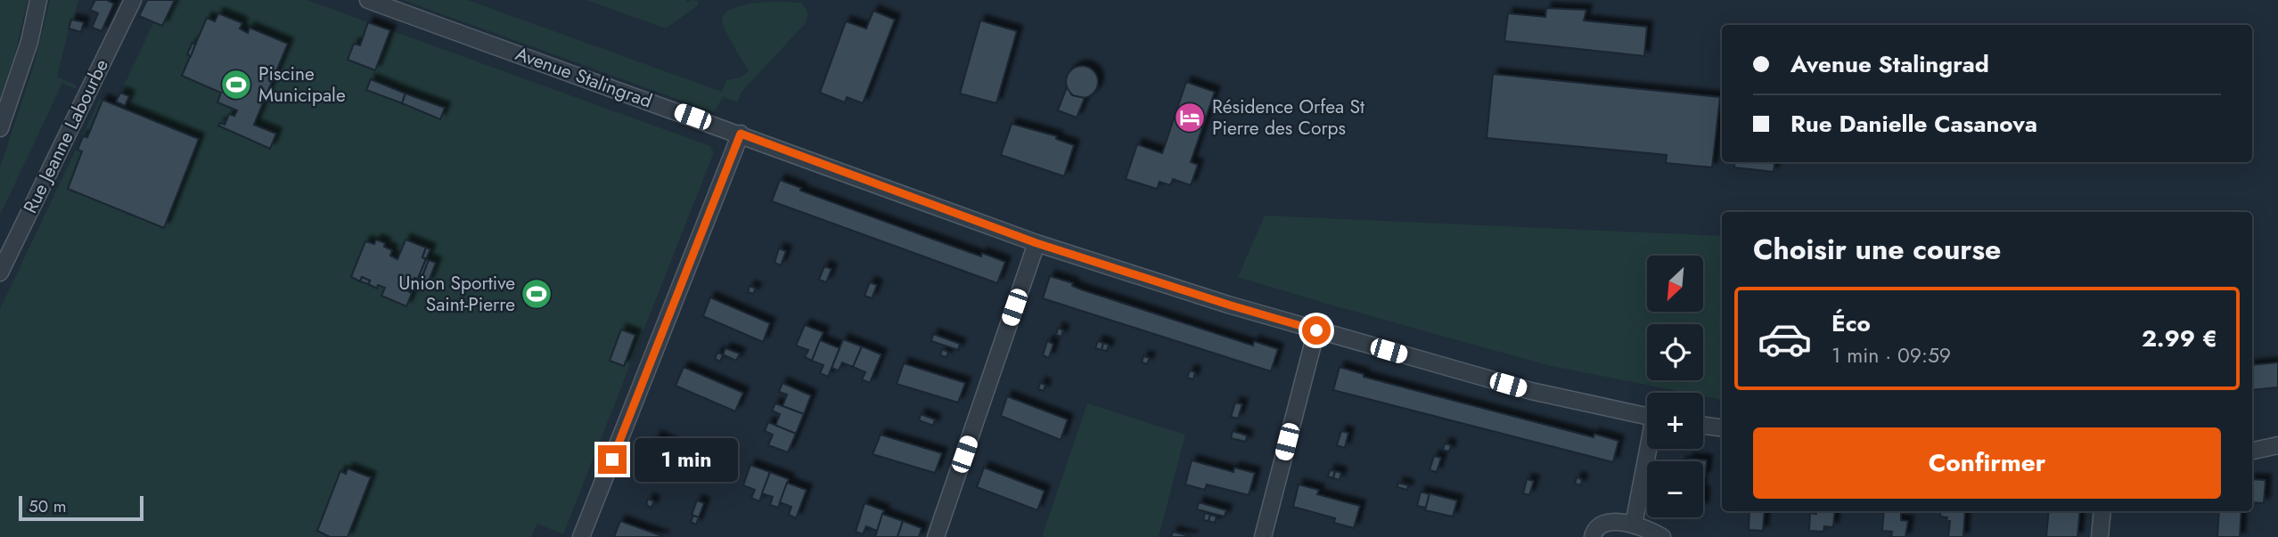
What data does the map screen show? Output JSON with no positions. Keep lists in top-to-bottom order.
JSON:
{
  "streets": {
    "street": ["Avenue Stalingrad", "Rue Jeanne Labourbe"]
  },
  "places": {
    "sports": ["Piscine Municipale", "Union Sportive Saint-Pierre"],
    "hotel": ["Résidence Orfea St Pierre des Corps"]
  },
  "scale_bar": "50 m",
  "north": "bottom left",
  "page": {
    "banner": ["Avenue Stalingrad", "Rue Danielle Casanova"],
    "heading": "Choisir une course",
    "map_buttons": ["+", "−"],
    "list": [
      {
        "name": "Éco",
        "note": "1 min · 09:59",
        "value": "2.99 €"
      }
    ],
    "buttons": "Confirmer",
    "bubble": "1 min",
    "scale": "50 m"
  }
}
